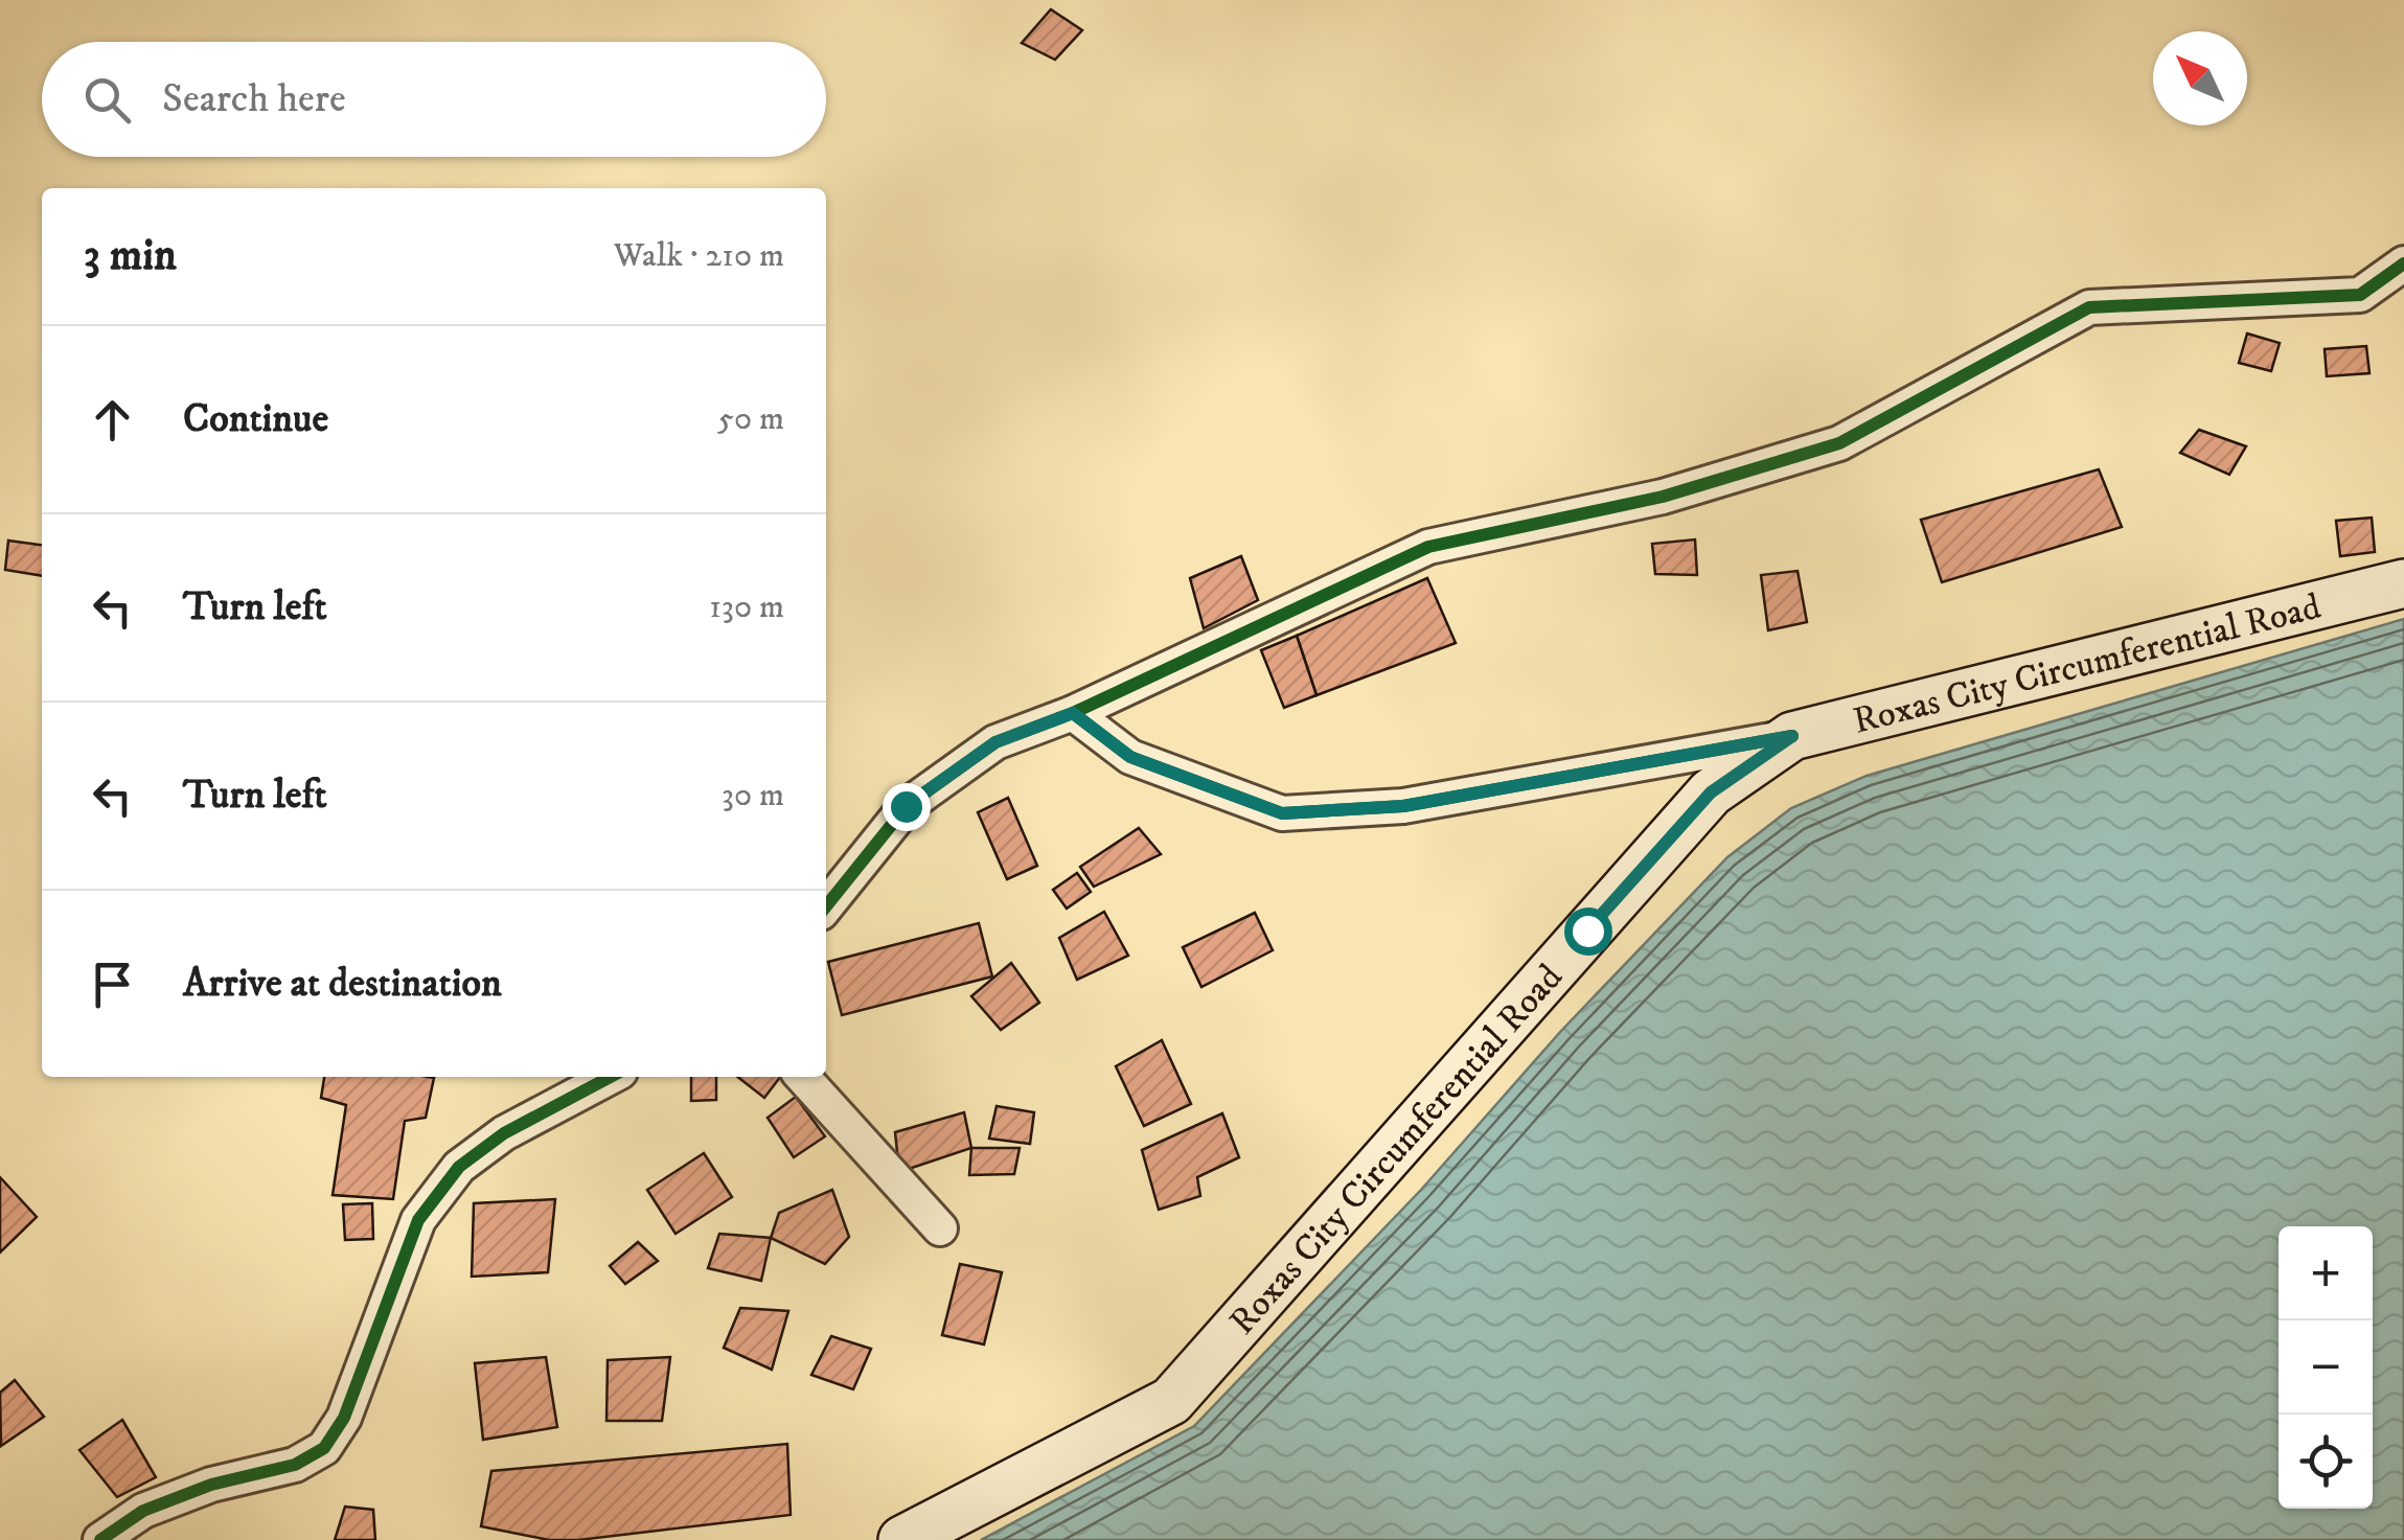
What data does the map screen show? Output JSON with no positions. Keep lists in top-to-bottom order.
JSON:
{
  "streets": {
    "main road": ["Roxas City Circumferential Road"]
  },
  "north": "top left",
  "page": {
    "search": "Search here",
    "heading": ["3 min", "Walk · 210 m"],
    "list": [
      ["Continue", "50 m"],
      ["Turn left", "130 m"],
      ["Turn left", "30 m"],
      "Arrive at destination"
    ],
    "map_buttons": ["+", "−"]
  }
}
